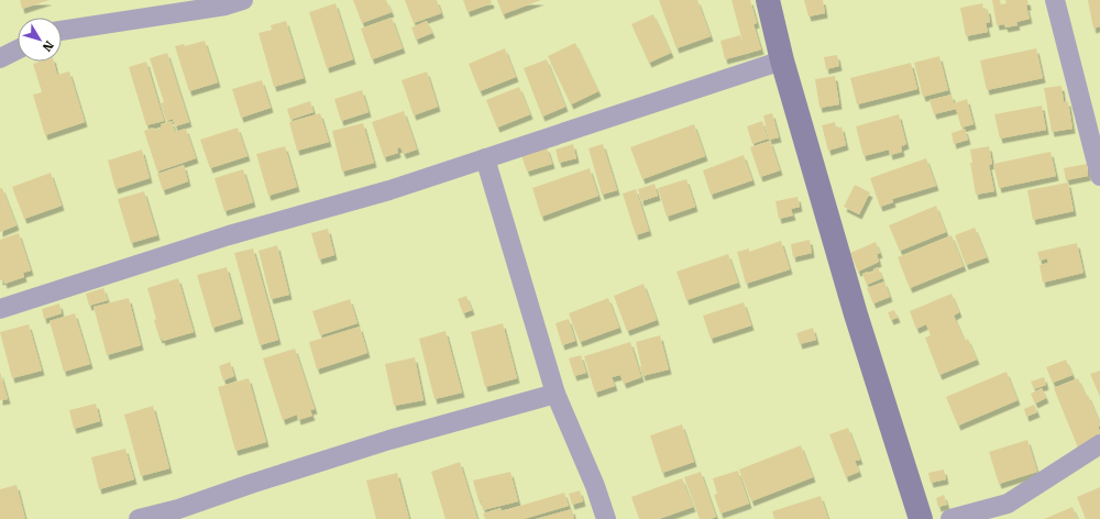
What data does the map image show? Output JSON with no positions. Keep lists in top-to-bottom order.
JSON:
{
  "north": "bottom right"
}
